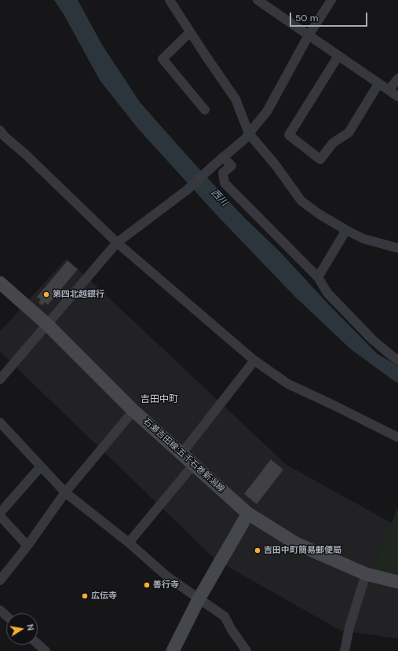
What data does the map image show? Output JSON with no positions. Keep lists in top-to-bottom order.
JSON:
{
  "streets": {
    "main road": ["石瀬吉田線;五千石巻新潟線"]
  },
  "districts": ["吉田中町"],
  "water": ["西川"],
  "places": [
    "第四北越銀行",
    "吉田中町簡易郵便局",
    "善行寺",
    "広伝寺"
  ],
  "scale_bar": "50 m",
  "north": "right"
}
